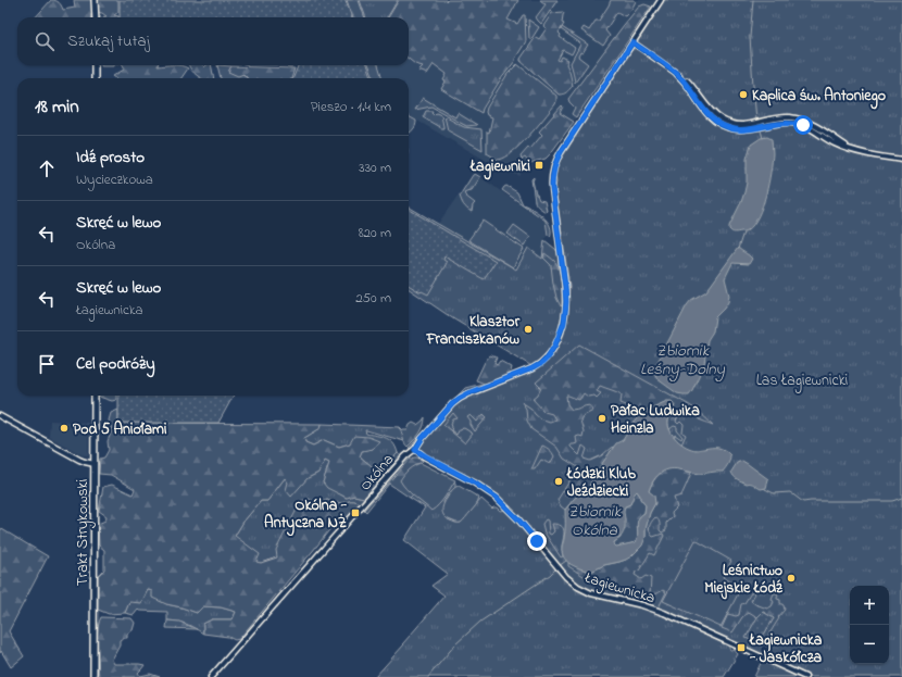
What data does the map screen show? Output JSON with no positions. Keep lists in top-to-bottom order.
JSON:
{
  "streets": {
    "main road": ["Trakt Strykowski"],
    "street": ["Okólna", "Łagiewnicka"]
  },
  "crossings": [
    ["Okólna", "Łagiewnicka"]
  ],
  "water": ["Zbiornik Leśny-Dolny", "Zbiornik Okólna"],
  "parks": ["Las Łagiewnicki"],
  "places": {
    "other": [
      "Kaplica św. Antoniego",
      "Klasztor Franciszkanów",
      "Pałac Ludwika Heinzla",
      "Pod 5 Aniołami",
      "Łódzki Klub Jeździecki",
      "Leśnictwo Miejskie Łódź"
    ],
    "transit": ["Łagiewniki", "Okólna - Antyczna NŻ", "Łagiewnicka - Jaskółcza"]
  },
  "page": {
    "search": "Szukaj tutaj",
    "heading": ["18 min", "Pieszo · 1.4 km"],
    "list": [
      ["Idź prosto", "Wycieczkowa", "330 m"],
      ["Skręć w lewo", "Okólna", "820 m"],
      ["Skręć w lewo", "Łagiewnicka", "250 m"],
      "Cel podróży"
    ],
    "map_buttons": ["+", "−"]
  }
}
